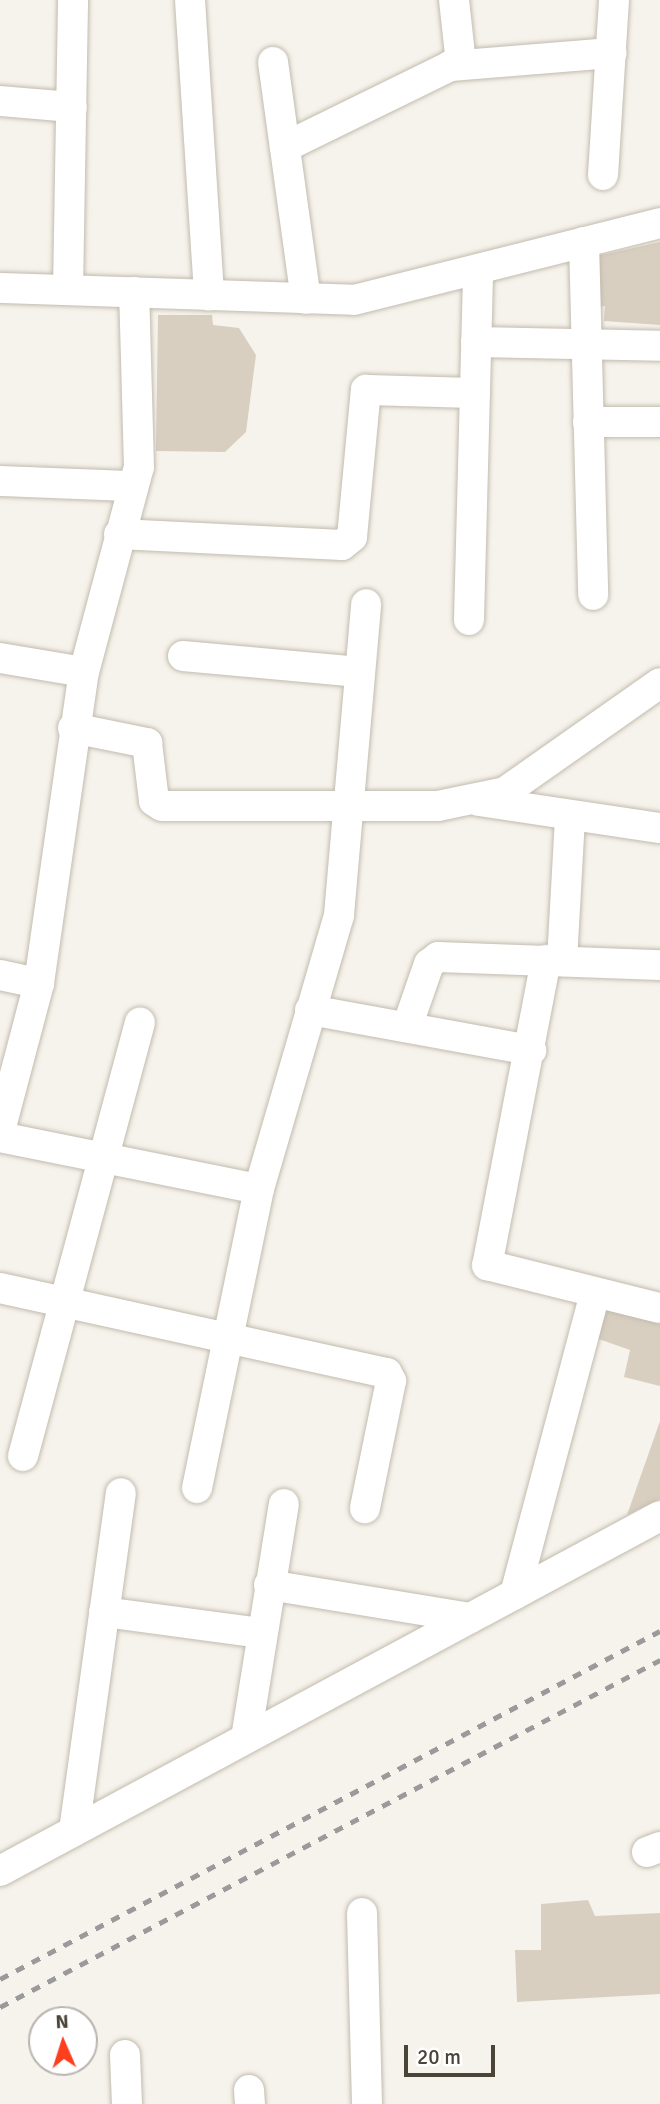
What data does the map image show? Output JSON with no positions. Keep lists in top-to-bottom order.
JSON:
{
  "scale_bar": "20 m",
  "north": "top"
}
